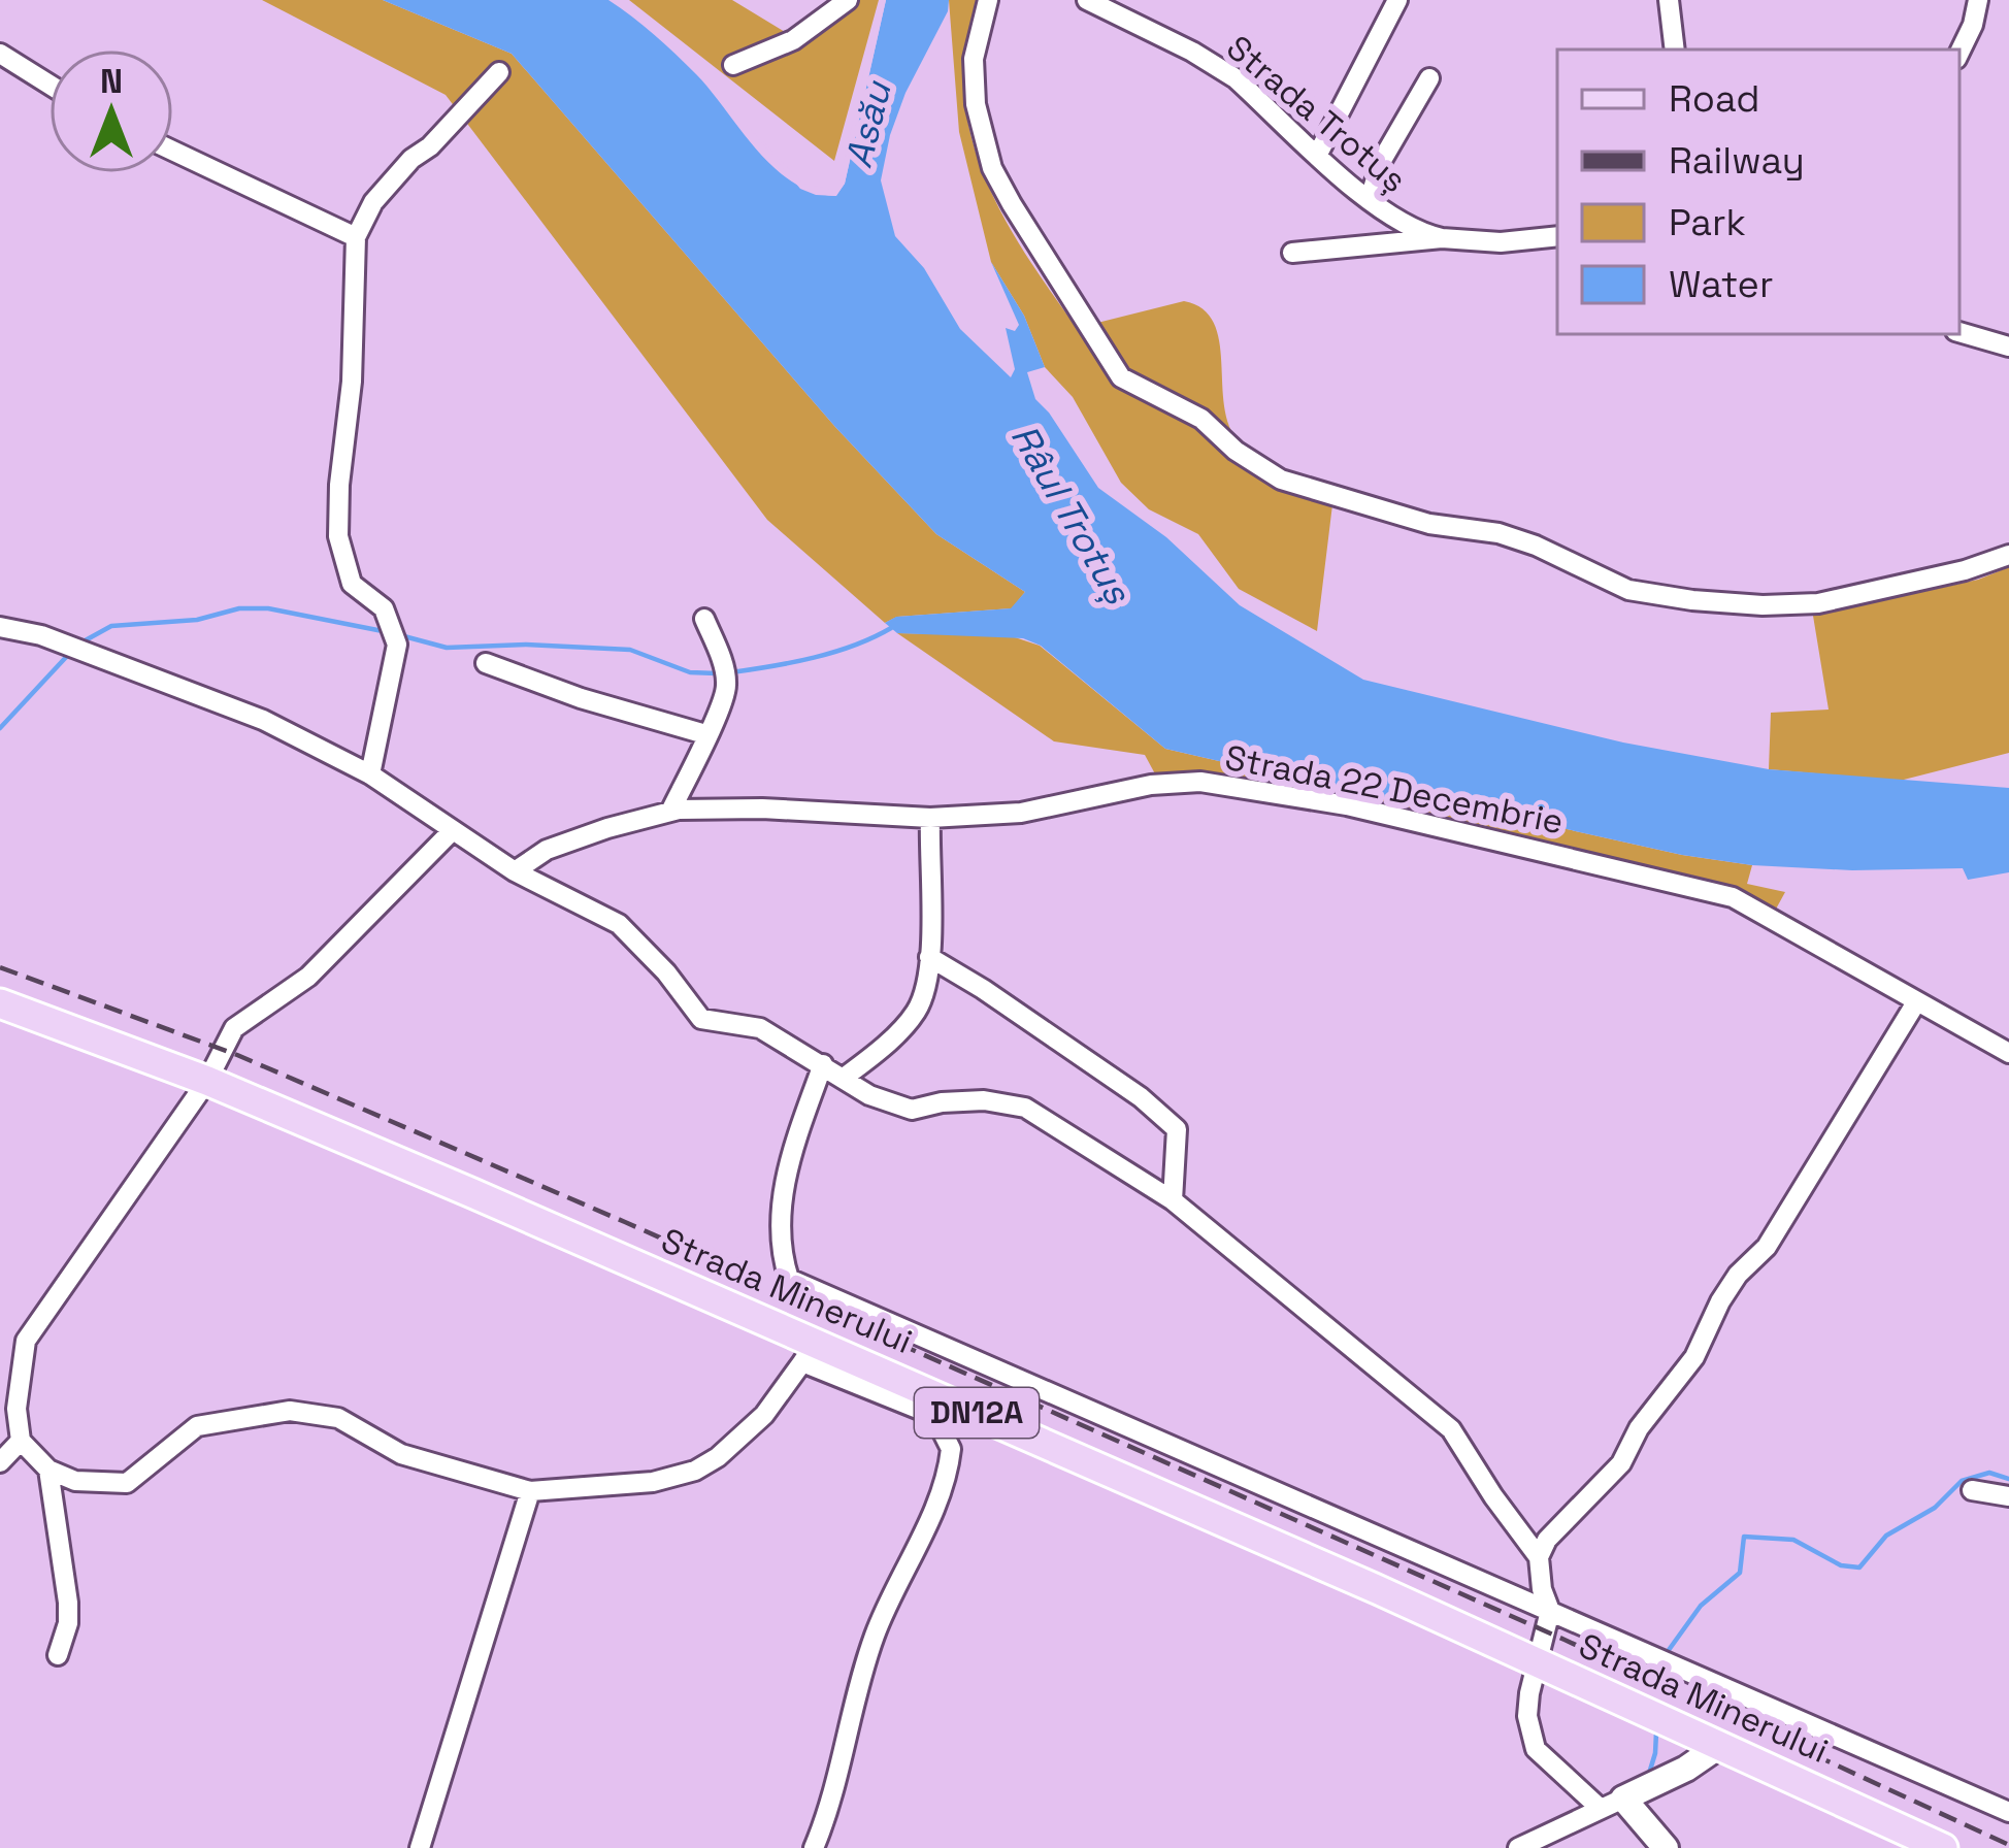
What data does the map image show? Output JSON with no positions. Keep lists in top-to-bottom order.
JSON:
{
  "streets": {
    "main road": ["Strada Minerului", "DN12A"],
    "street": ["Strada Trotuș", "Strada 22 Decembrie"]
  },
  "water": ["Asău", "Râul Trotuș"],
  "legend": [
    "Road",
    "Railway",
    "Park",
    "Water"
  ],
  "north": "top"
}
